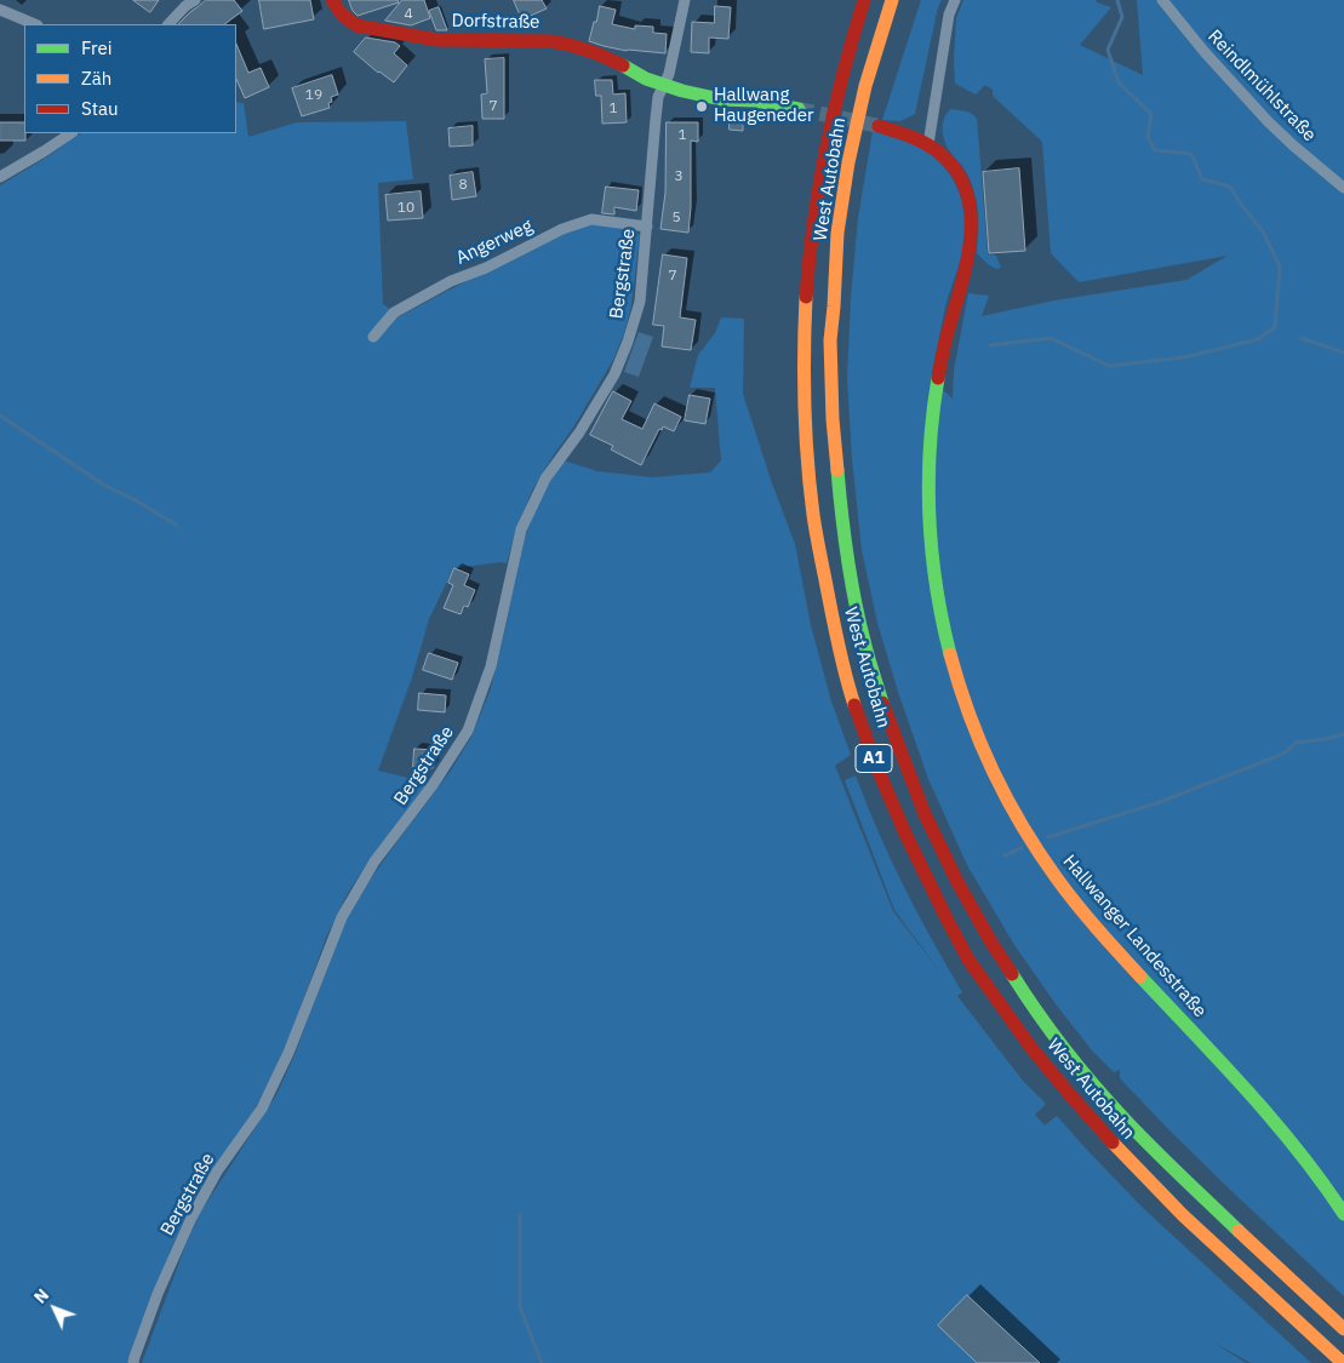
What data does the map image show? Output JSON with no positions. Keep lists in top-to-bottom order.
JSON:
{
  "streets": {
    "main road": [
      "Dorfstraße",
      "West Autobahn",
      "A1",
      "Hallwanger Landesstraße"
    ],
    "street": ["Reindlmühlstraße", "Angerweg", "Bergstraße"]
  },
  "crossings": [
    ["Dorfstraße", "Bergstraße"],
    ["Angerweg", "Bergstraße"]
  ],
  "places": ["Hallwang Haugeneder"],
  "house_numbers": [
    "4",
    "19",
    "7",
    "1",
    "1",
    "3",
    "8",
    "10",
    "5",
    "7"
  ],
  "legend": ["Frei", "Zäh", "Stau"],
  "north": "top left"
}
